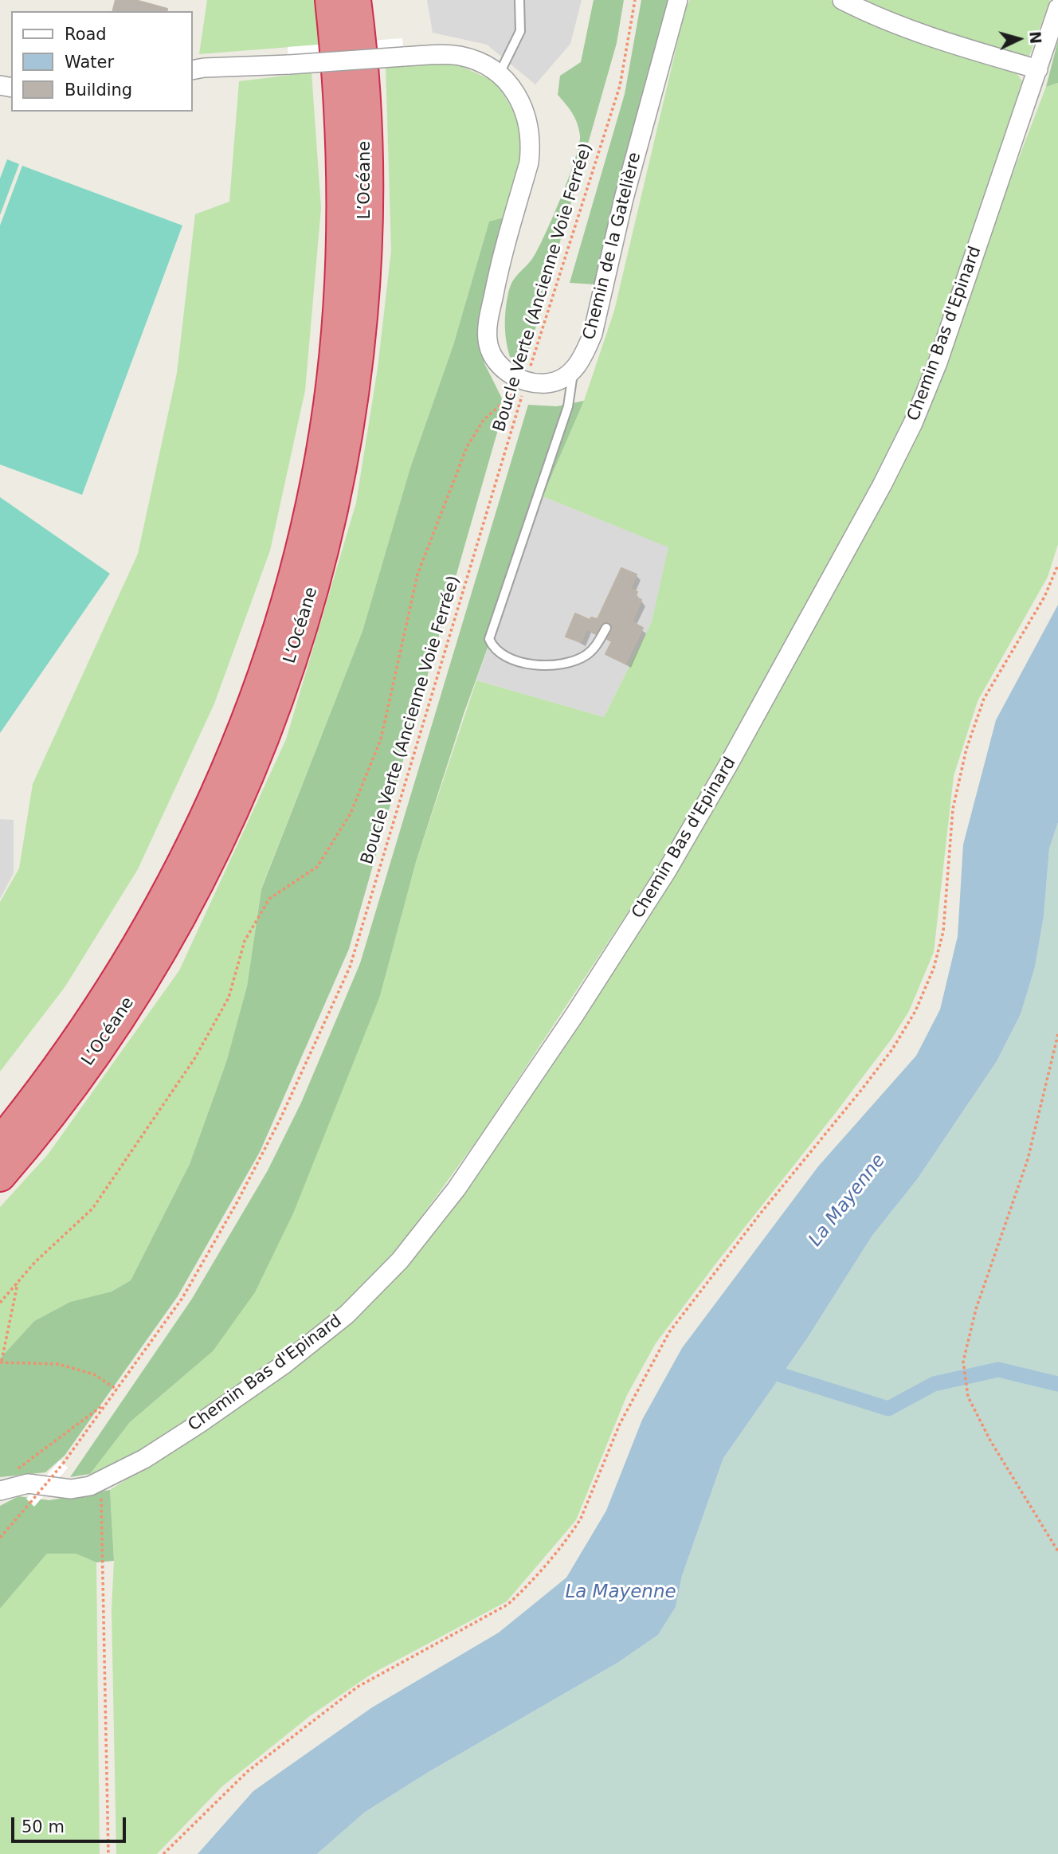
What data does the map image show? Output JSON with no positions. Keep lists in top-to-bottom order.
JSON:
{
  "streets": {
    "highway": ["L’Océane"],
    "street": ["Chemin de la Gatelière", "Chemin Bas d'Epinard"],
    "path": ["Boucle Verte (Ancienne Voie Ferrée)"]
  },
  "water": ["La Mayenne"],
  "legend": ["Road", "Water", "Building"],
  "scale_bar": "50 m",
  "north": "right"
}
